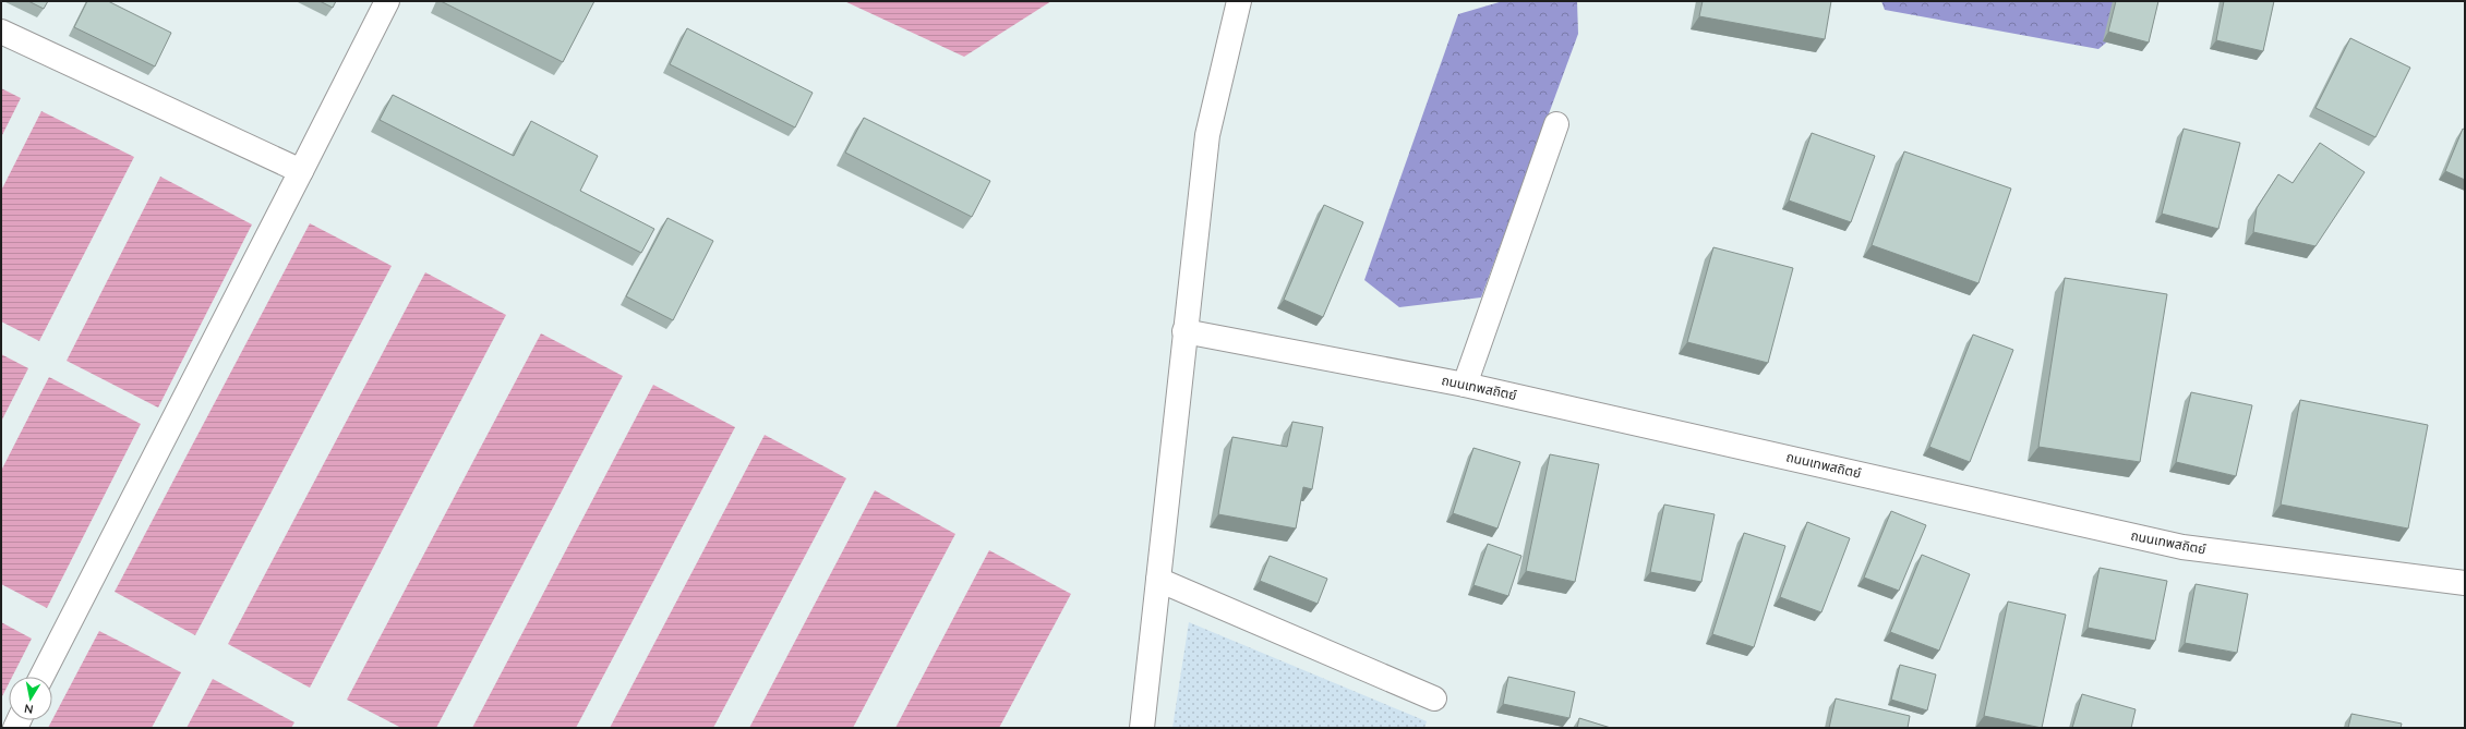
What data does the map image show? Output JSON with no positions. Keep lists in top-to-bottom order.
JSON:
{
  "streets": {
    "street": ["ถนนเทพสถิตย์"]
  },
  "north": "bottom"
}
